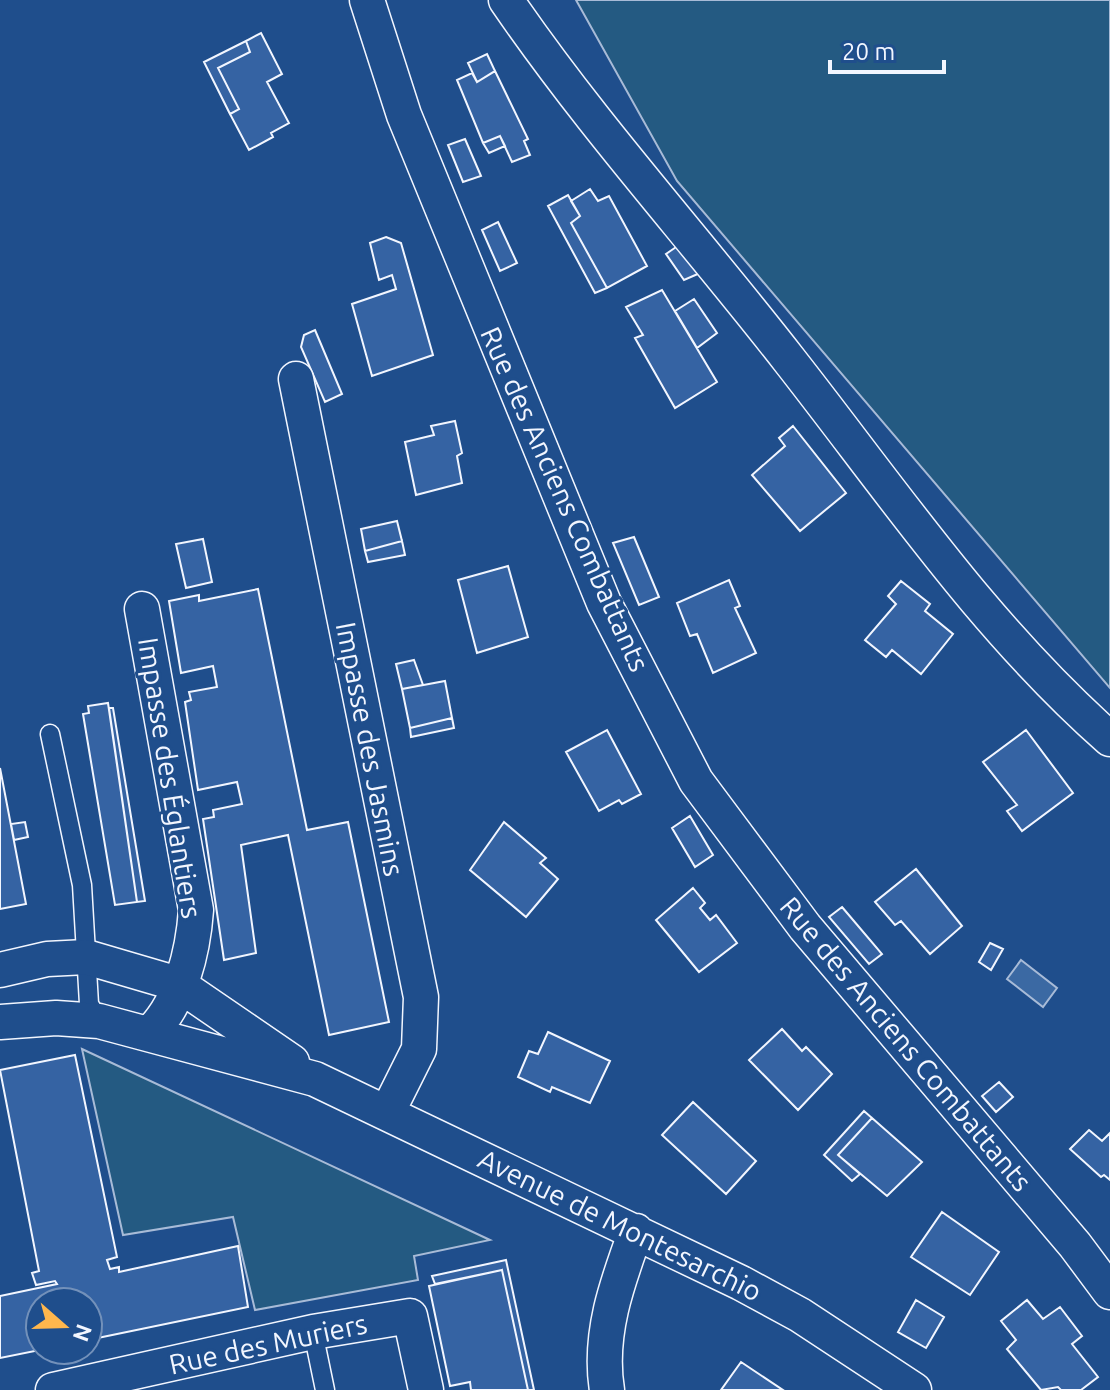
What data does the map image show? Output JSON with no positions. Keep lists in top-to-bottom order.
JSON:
{
  "streets": {
    "street": [
      "Rue des Anciens Combattants",
      "Impasse des Jasmins",
      "Impasse des Églantiers",
      "Avenue de Montesarchio",
      "Rue des Muriers"
    ]
  },
  "crossings": [
    ["Impasse des Jasmins", "Avenue de Montesarchio"],
    ["Impasse des Églantiers", "Avenue de Montesarchio"]
  ],
  "scale_bar": "20 m",
  "north": "right"
}
